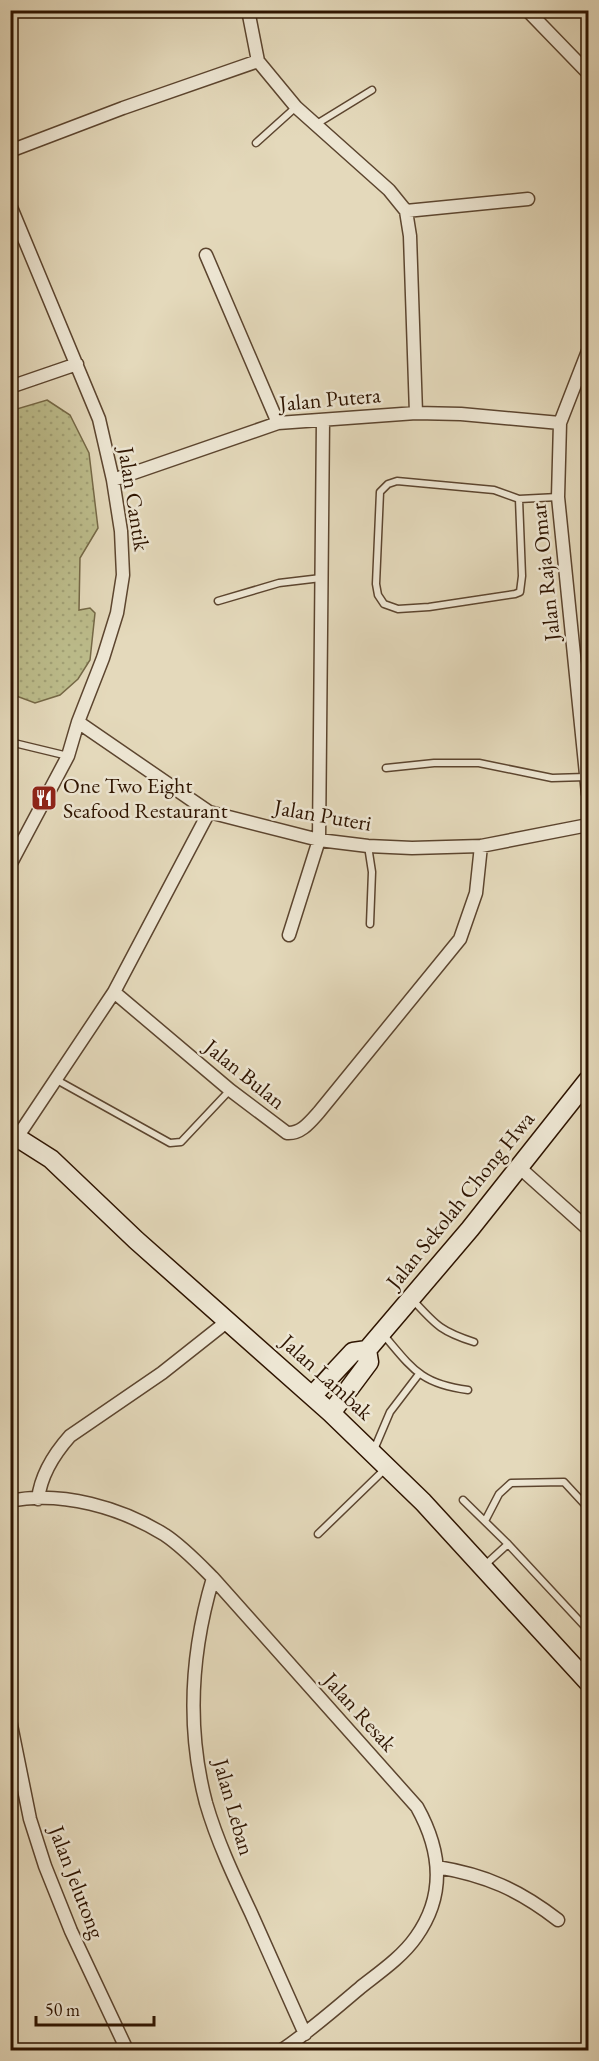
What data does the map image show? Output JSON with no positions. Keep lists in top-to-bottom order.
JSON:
{
  "streets": {
    "street": [
      "Jalan Putera",
      "Jalan Cantik",
      "Jalan Raja Omar",
      "Jalan Puteri",
      "Jalan Bulan",
      "Jalan Sekolah Chong Hwa",
      "Jalan Lambak",
      "Jalan Resak",
      "Jalan Leban",
      "Jalan Jelutong"
    ]
  },
  "crossings": [
    ["Jalan Putera", "Jalan Cantik"],
    ["Jalan Putera", "Jalan Raja Omar"],
    ["Jalan Cantik", "Jalan Puteri"],
    ["Jalan Puteri", "Jalan Bulan"],
    ["Jalan Sekolah Chong Hwa", "Jalan Lambak"],
    ["Jalan Resak", "Jalan Leban"]
  ],
  "places": {
    "restaurant": ["One Two Eight Seafood Restaurant"]
  },
  "scale_bar": "50 m"
}
